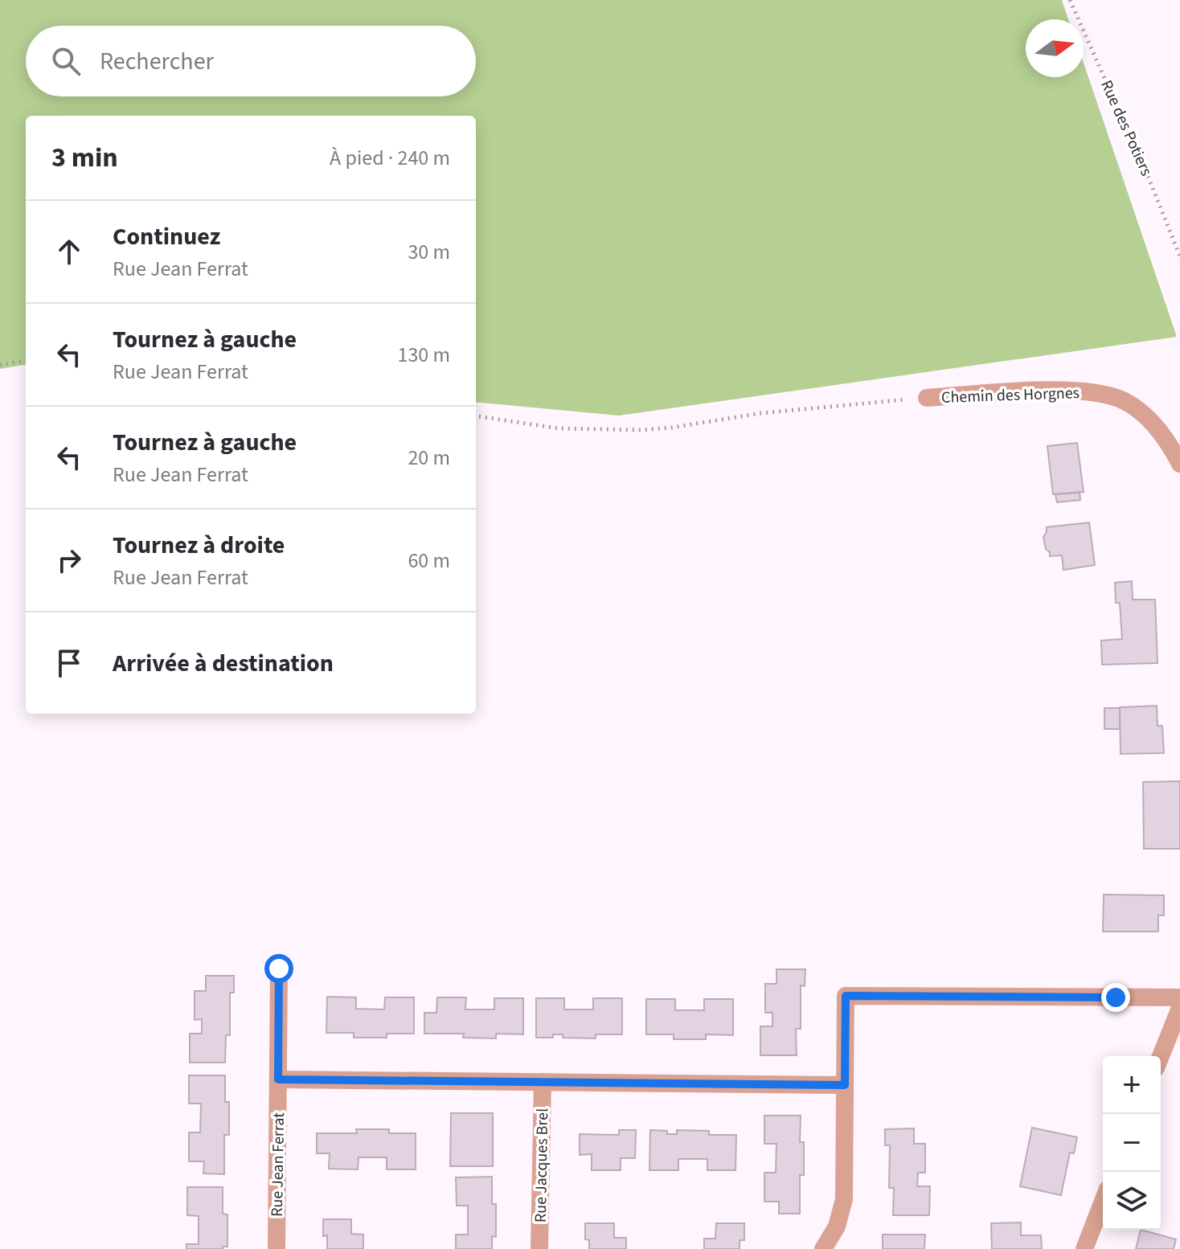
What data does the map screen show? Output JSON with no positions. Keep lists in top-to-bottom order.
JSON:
{
  "streets": {
    "street": ["Chemin des Horgnes", "Rue Jean Ferrat", "Rue Jacques Brel"],
    "path": ["Rue des Potiers"]
  },
  "north": "right",
  "page": {
    "search": "Rechercher",
    "heading": ["3 min", "À pied · 240 m"],
    "list": [
      ["Continuez", "Rue Jean Ferrat", "30 m"],
      ["Tournez à gauche", "Rue Jean Ferrat", "130 m"],
      ["Tournez à gauche", "Rue Jean Ferrat", "20 m"],
      ["Tournez à droite", "Rue Jean Ferrat", "60 m"],
      "Arrivée à destination"
    ],
    "map_buttons": ["+", "−"]
  }
}
